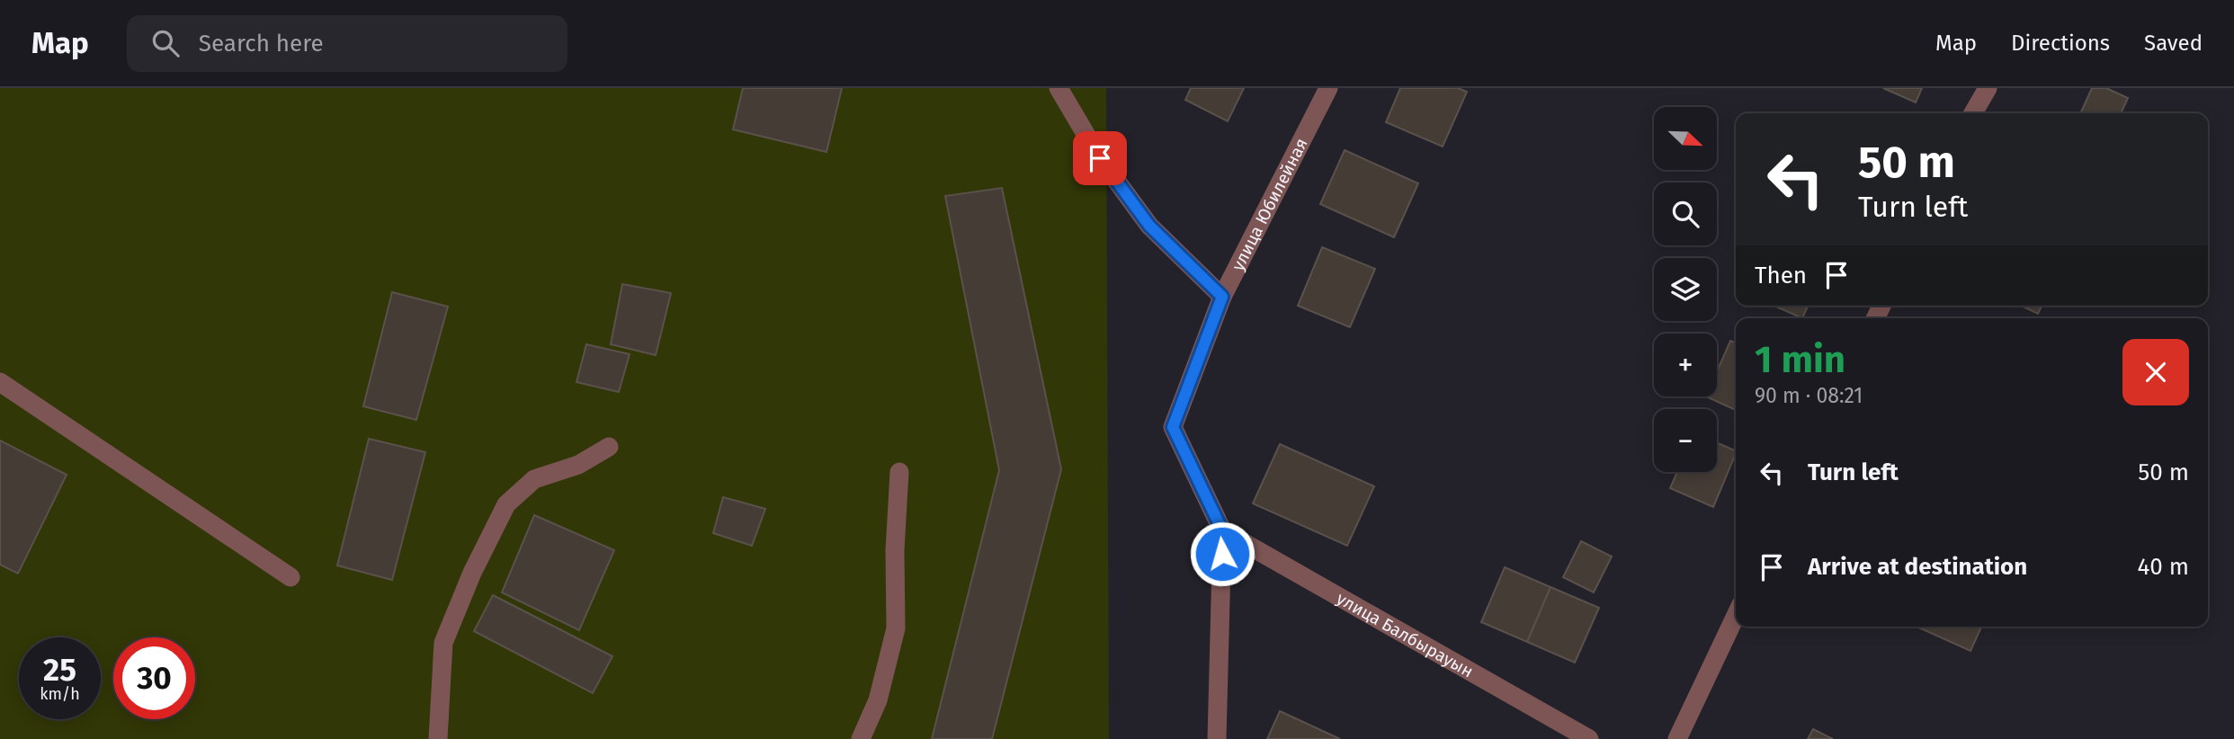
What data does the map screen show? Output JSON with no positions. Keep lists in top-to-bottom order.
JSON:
{
  "streets": {
    "street": ["улица Юбилейная", "улица Балбырауын"]
  },
  "crossings": [
    ["улица Юбилейная", "улица Балбырауын"]
  ],
  "north": "bottom right",
  "page": {
    "header": "Map",
    "search": "Search here",
    "nav": ["Map", "Directions", "Saved"],
    "map_buttons": ["+", "−"],
    "turn": ["50 m", "Turn left"],
    "then": "Then",
    "heading": ["1 min", "90 m · 08:21"],
    "list": [
      {
        "name": "Turn left",
        "value": "50 m"
      },
      {
        "name": "Arrive at destination",
        "value": "40 m"
      }
    ],
    "speed": "25 km/h",
    "limit": "30"
  }
}
